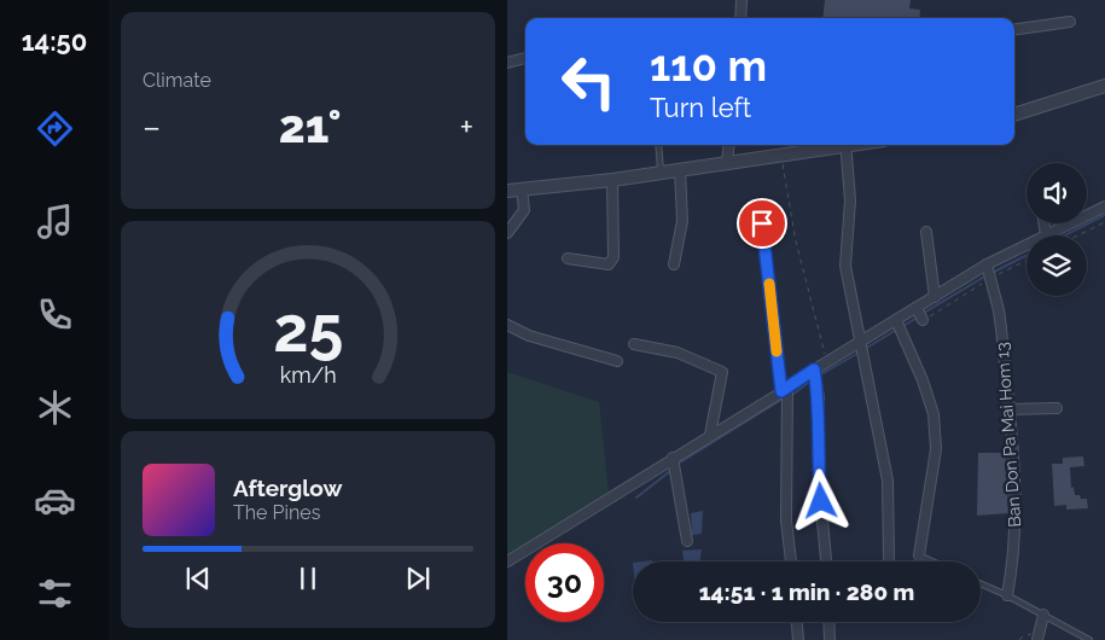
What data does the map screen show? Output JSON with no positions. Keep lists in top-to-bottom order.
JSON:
{
  "streets": {
    "street": ["Ban Don Pa Mai Hom 13"]
  },
  "page": {
    "tabs": "14:50",
    "tile": "Climate",
    "turn": ["110 m", "Turn left"],
    "heat": ["−", "21°", "+"],
    "song": ["Afterglow", "The Pines"],
    "limit": "30",
    "trip": "14:51 · 1 min · 280 m",
    "gauge": ["25", "km/h"]
  }
}
